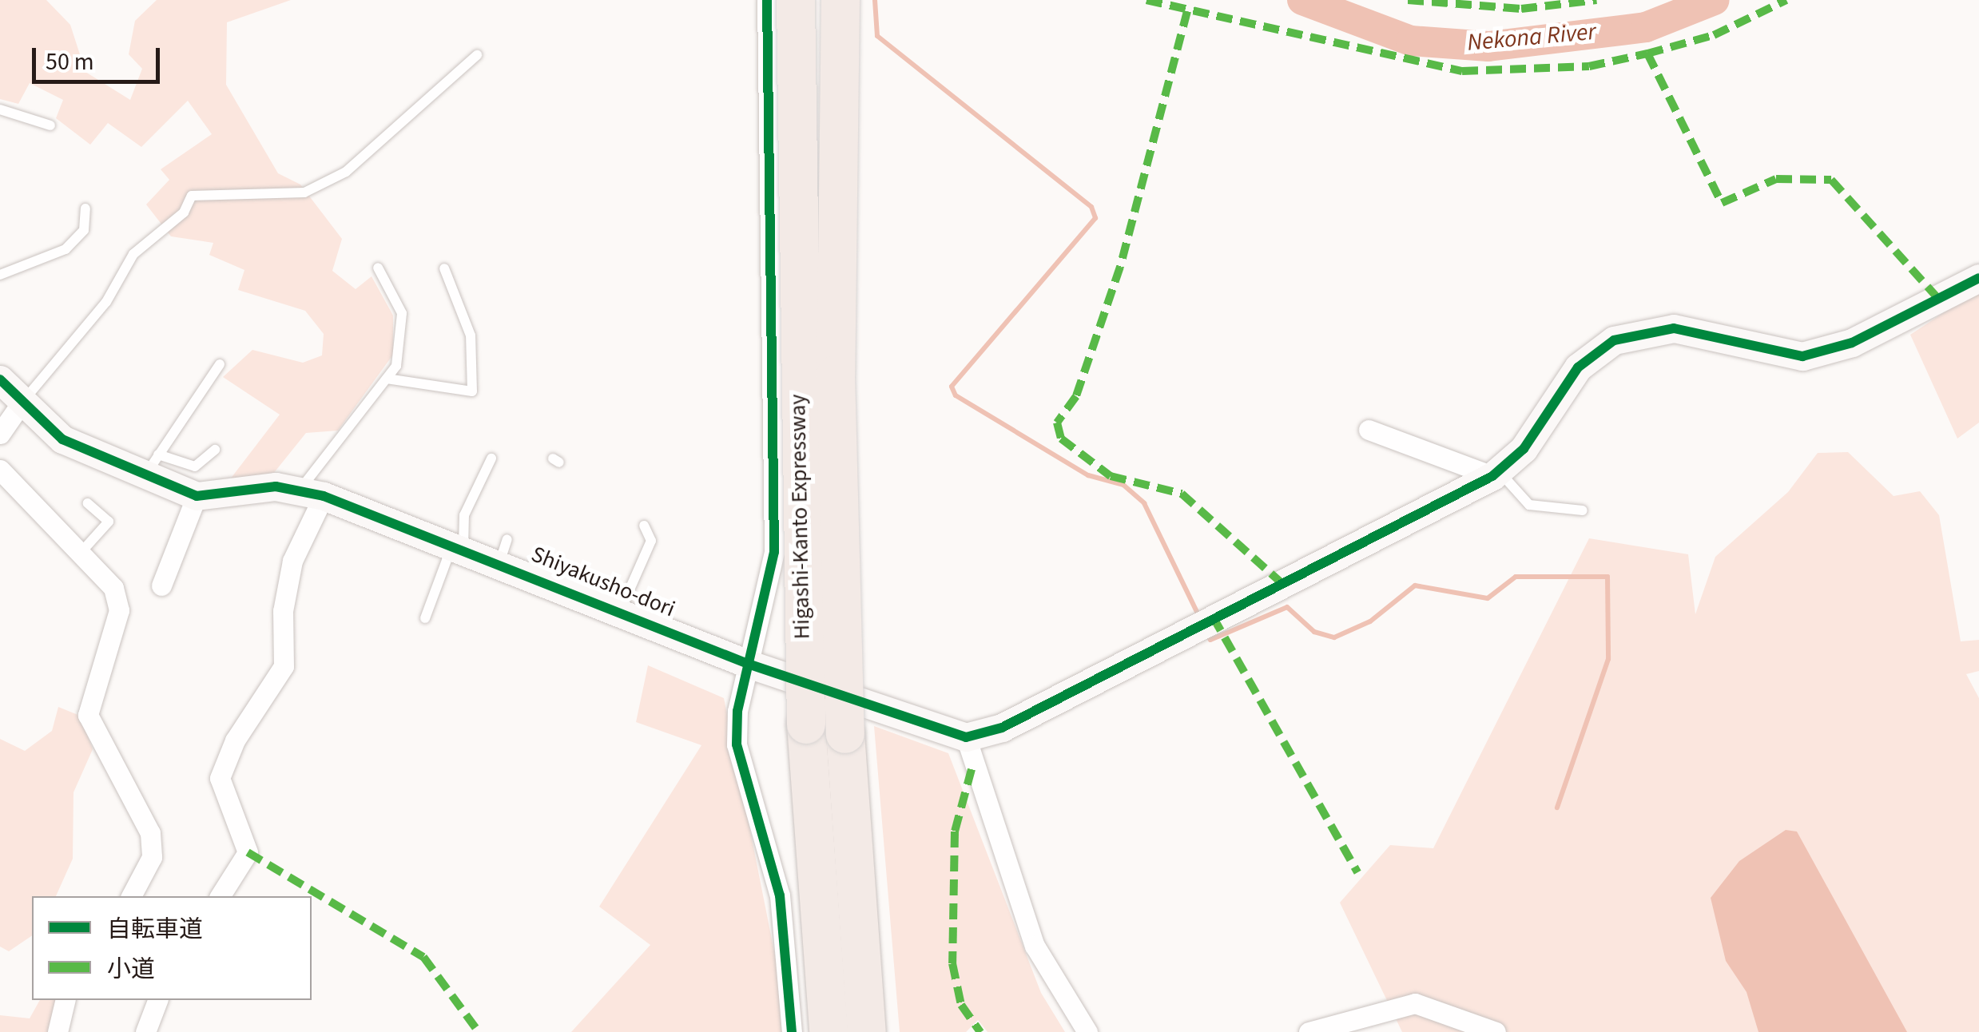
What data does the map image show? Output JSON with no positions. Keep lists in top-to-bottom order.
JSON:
{
  "streets": {
    "highway": ["Higashi-Kanto Expressway"],
    "street": ["Shiyakusho-dori"]
  },
  "water": ["Nekona River"],
  "legend": ["自転車道", "小道"],
  "scale_bar": "50 m"
}
